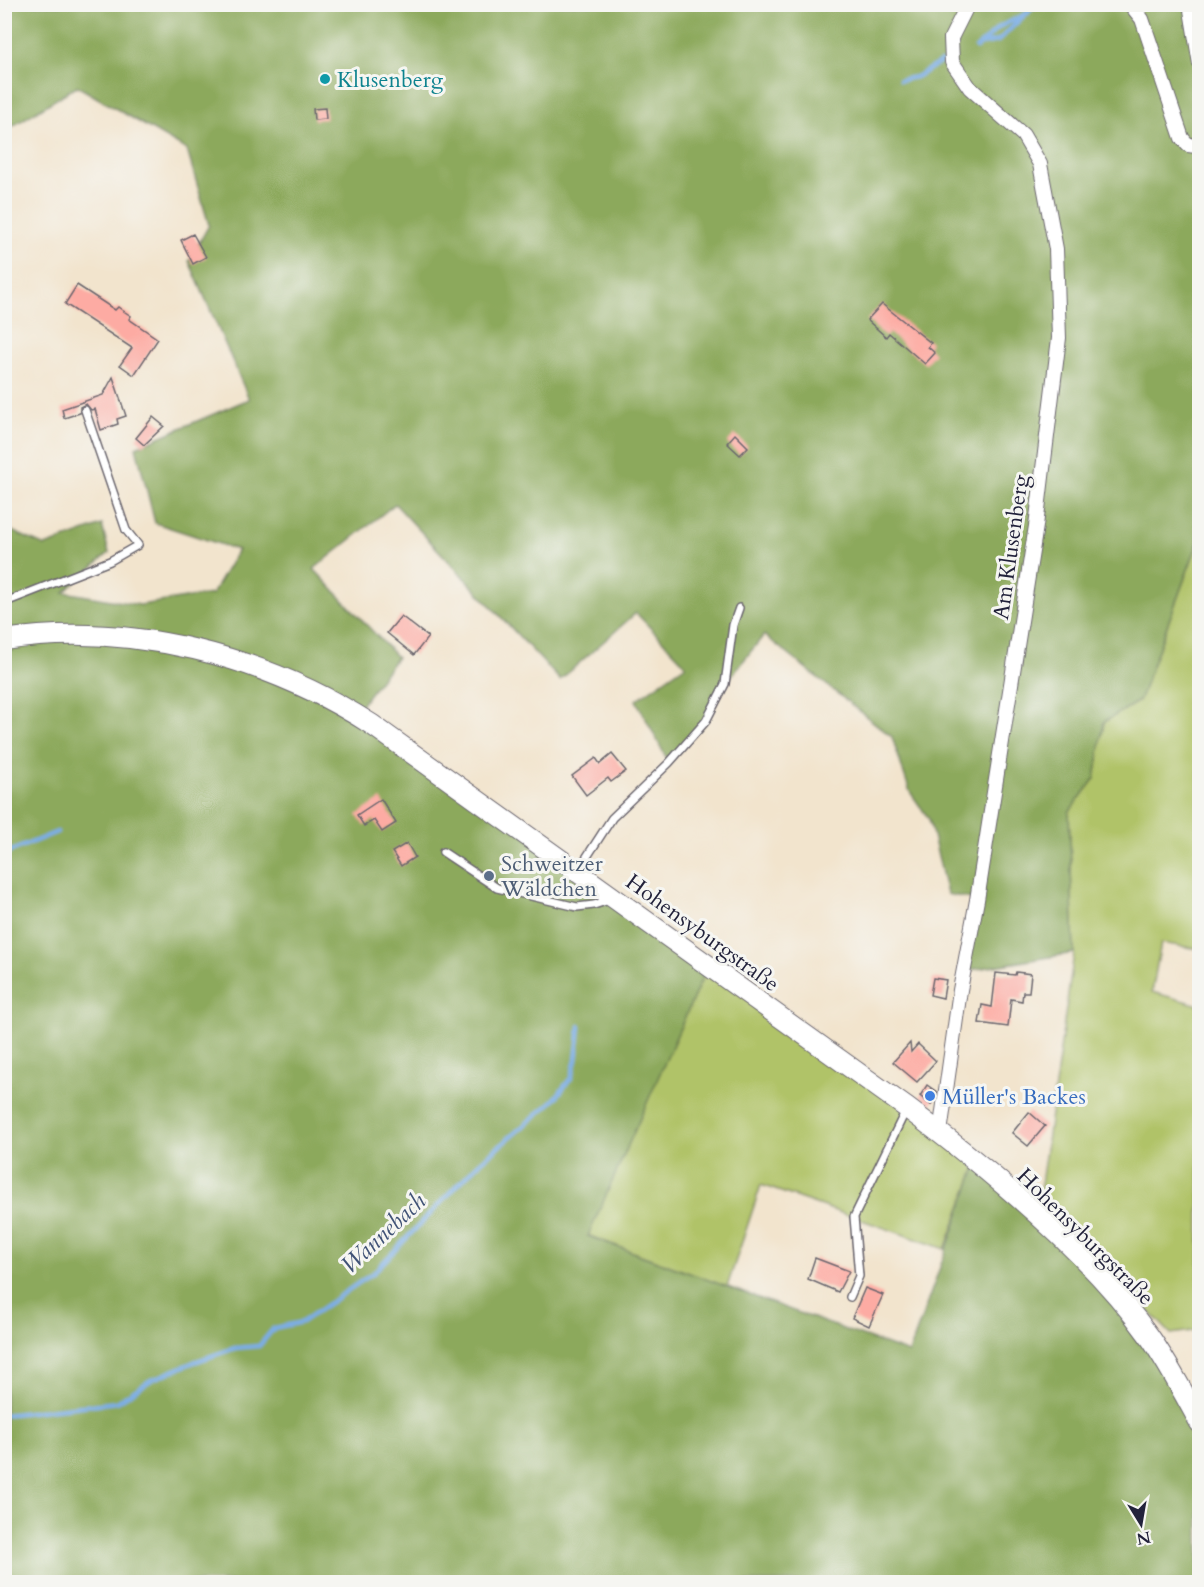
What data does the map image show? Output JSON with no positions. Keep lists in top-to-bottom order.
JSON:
{
  "streets": {
    "main road": ["Hohensyburgstraße"],
    "street": ["Am Klusenberg"]
  },
  "crossings": [
    ["Am Klusenberg", "Hohensyburgstraße"]
  ],
  "water": ["Wannebach"],
  "places": ["Klusenberg", "Schweitzer Wäldchen", "Müller's Backes"],
  "north": "bottom"
}
